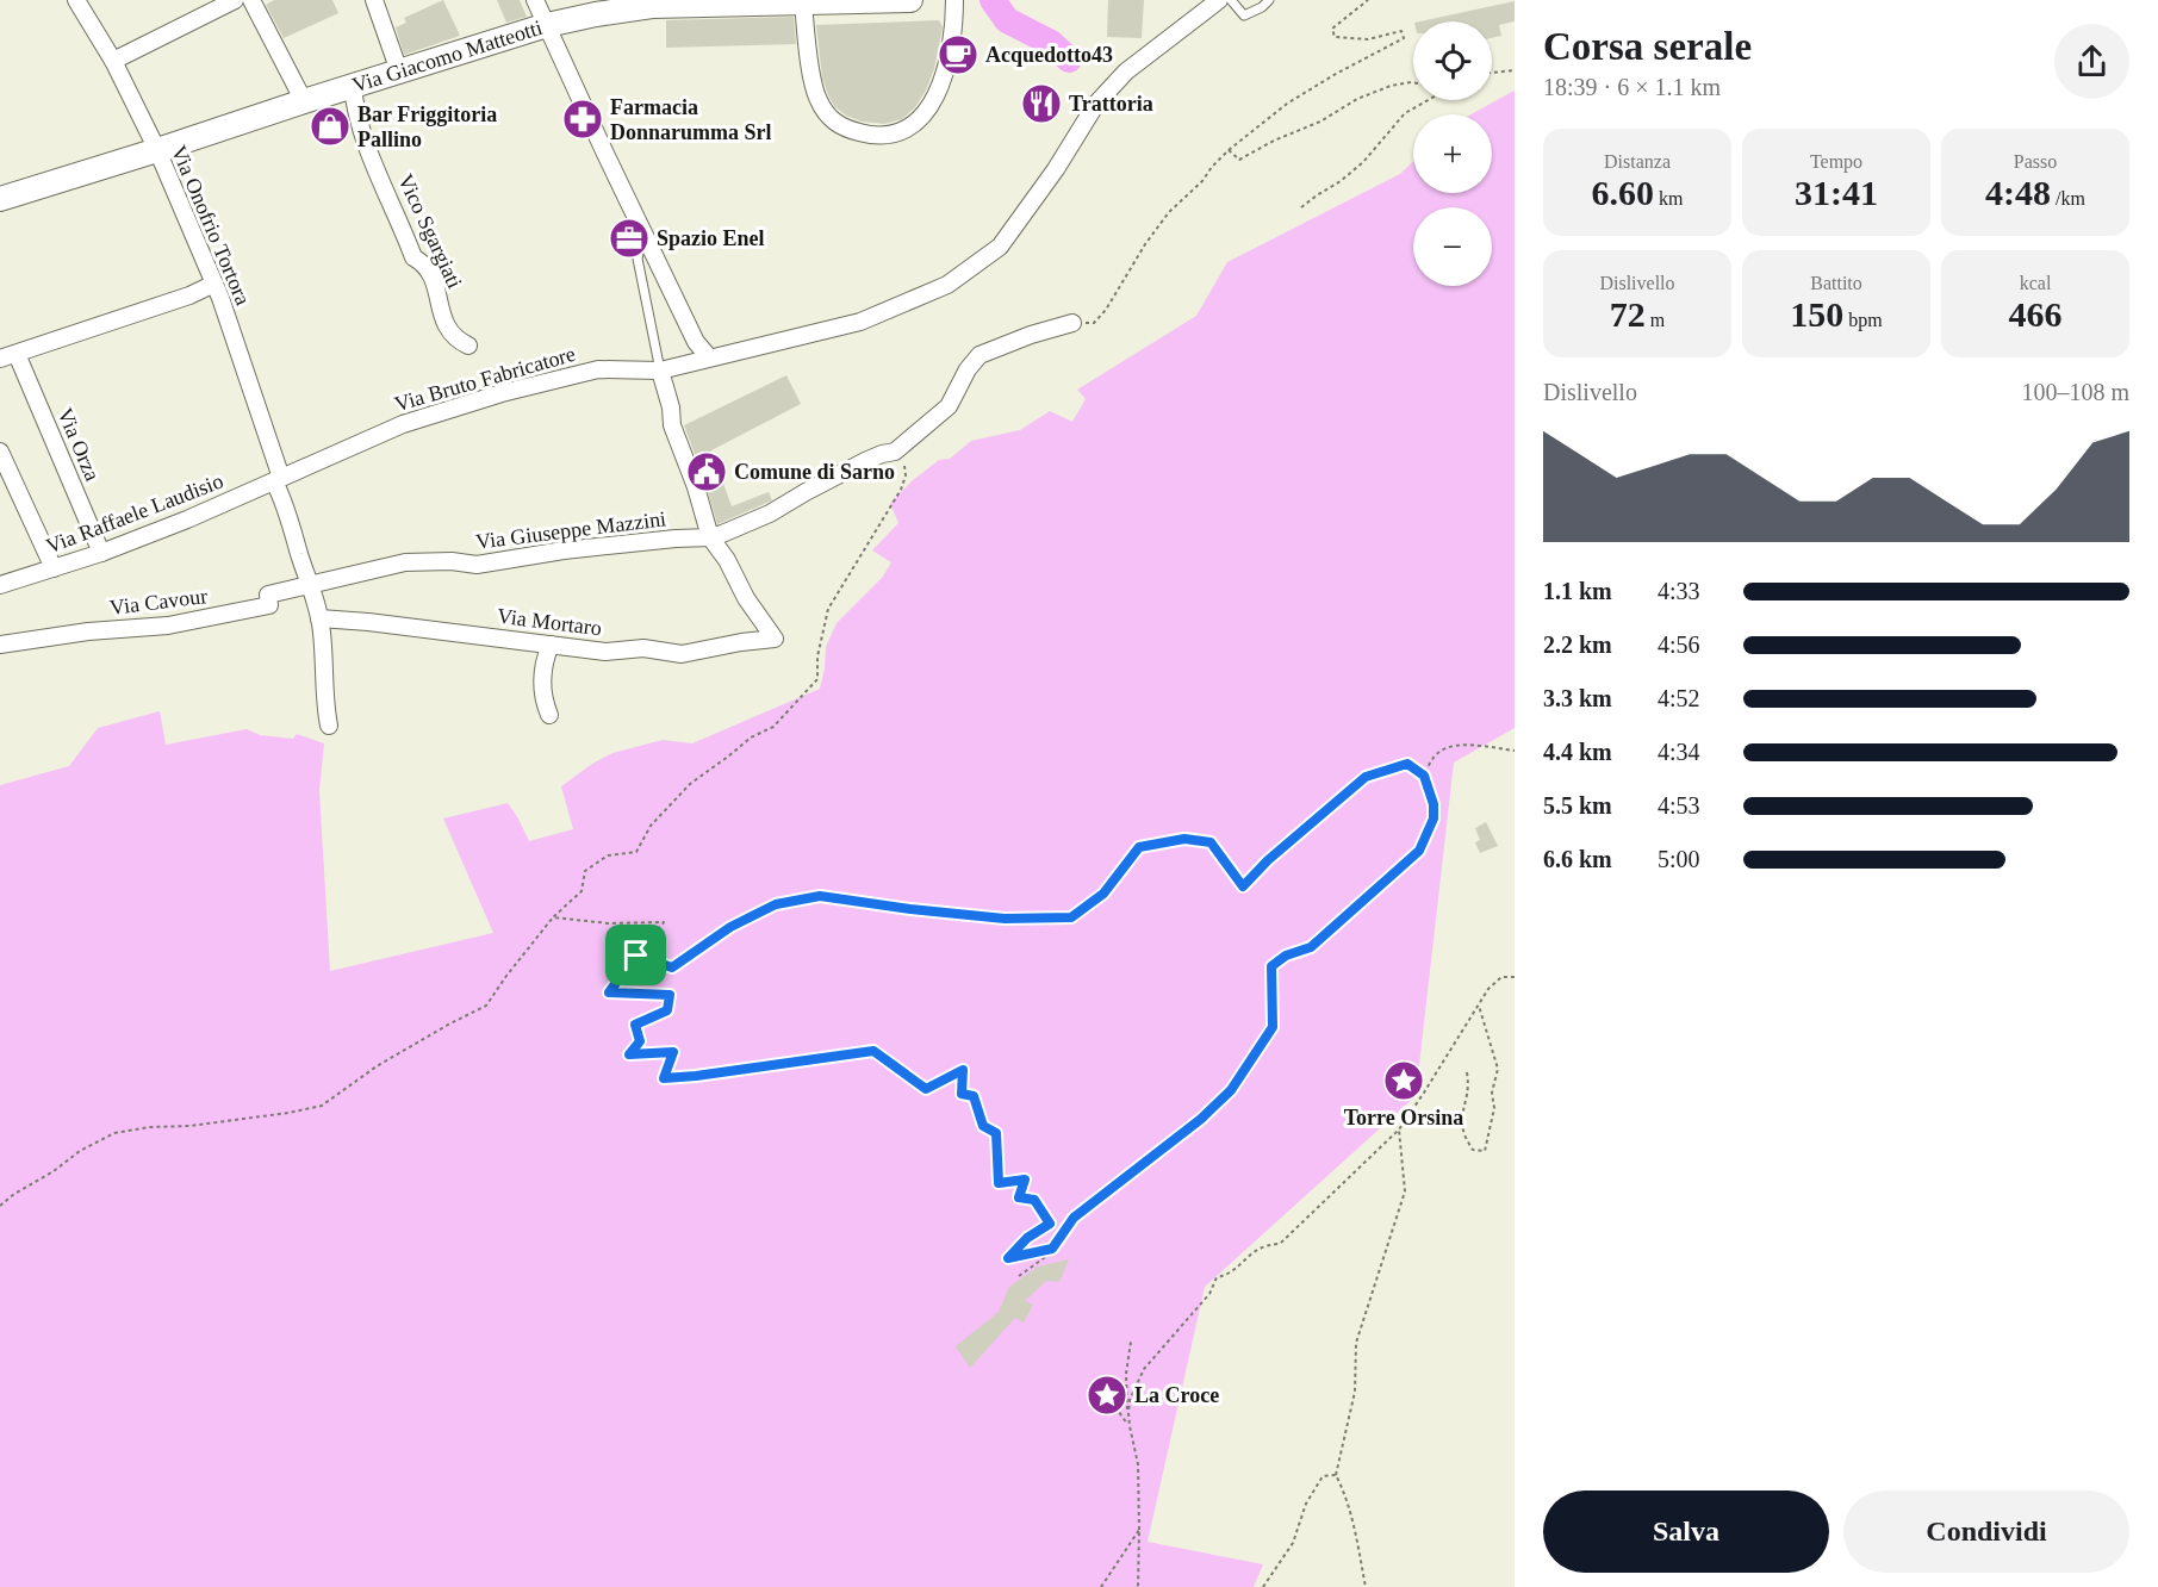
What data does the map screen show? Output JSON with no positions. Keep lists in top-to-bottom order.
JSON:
{
  "streets": {
    "street": [
      "Via Giacomo Matteotti",
      "Via Onofrio Tortora",
      "Vico Sgargiati",
      "Via Bruto Fabricatore",
      "Via Orza",
      "Via Raffaele Laudisio",
      "Via Giuseppe Mazzini",
      "Via Cavour",
      "Via Mortaro"
    ]
  },
  "crossings": [
    ["Via Giacomo Matteotti", "Via Onofrio Tortora"],
    ["Via Giacomo Matteotti", "Vico Sgargiati"],
    ["Via Onofrio Tortora", "Via Bruto Fabricatore"],
    ["Via Onofrio Tortora", "Via Raffaele Laudisio"],
    ["Via Onofrio Tortora", "Via Giuseppe Mazzini"],
    ["Via Onofrio Tortora", "Via Cavour"],
    ["Via Onofrio Tortora", "Via Mortaro"],
    ["Via Bruto Fabricatore", "Via Raffaele Laudisio"],
    ["Via Orza", "Via Raffaele Laudisio"],
    ["Via Giuseppe Mazzini", "Via Cavour"],
    ["Via Giuseppe Mazzini", "Via Mortaro"]
  ],
  "places": {
    "cafe": ["Acquedotto43"],
    "restaurant": ["Trattoria"],
    "pharmacy": ["Farmacia Donnarumma Srl"],
    "shop": ["Bar Friggitoria Pallino"],
    "office": ["Spazio Enel"],
    "public building": ["Comune di Sarno"],
    "place": ["Torre Orsina", "La Croce"]
  },
  "page": {
    "heading": ["Corsa serale", "18:39 · 6 × 1.1 km"],
    "map_buttons": ["+", "−"],
    "stats": [
      ["Distanza", "6.60 km"],
      ["Tempo", "31:41"],
      ["Passo", "4:48 /km"],
      ["Dislivello", "72 m"],
      ["Battito", "150 bpm"],
      ["kcal", "466"]
    ],
    "chart": ["Dislivello", "100–108 m"],
    "list": [
      {
        "name": "1.1 km",
        "note": "4:33"
      },
      {
        "name": "2.2 km",
        "note": "4:56"
      },
      {
        "name": "3.3 km",
        "note": "4:52"
      },
      {
        "name": "4.4 km",
        "note": "4:34"
      },
      {
        "name": "5.5 km",
        "note": "4:53"
      },
      {
        "name": "6.6 km",
        "note": "5:00"
      }
    ],
    "buttons": ["Salva", "Condividi"]
  }
}
